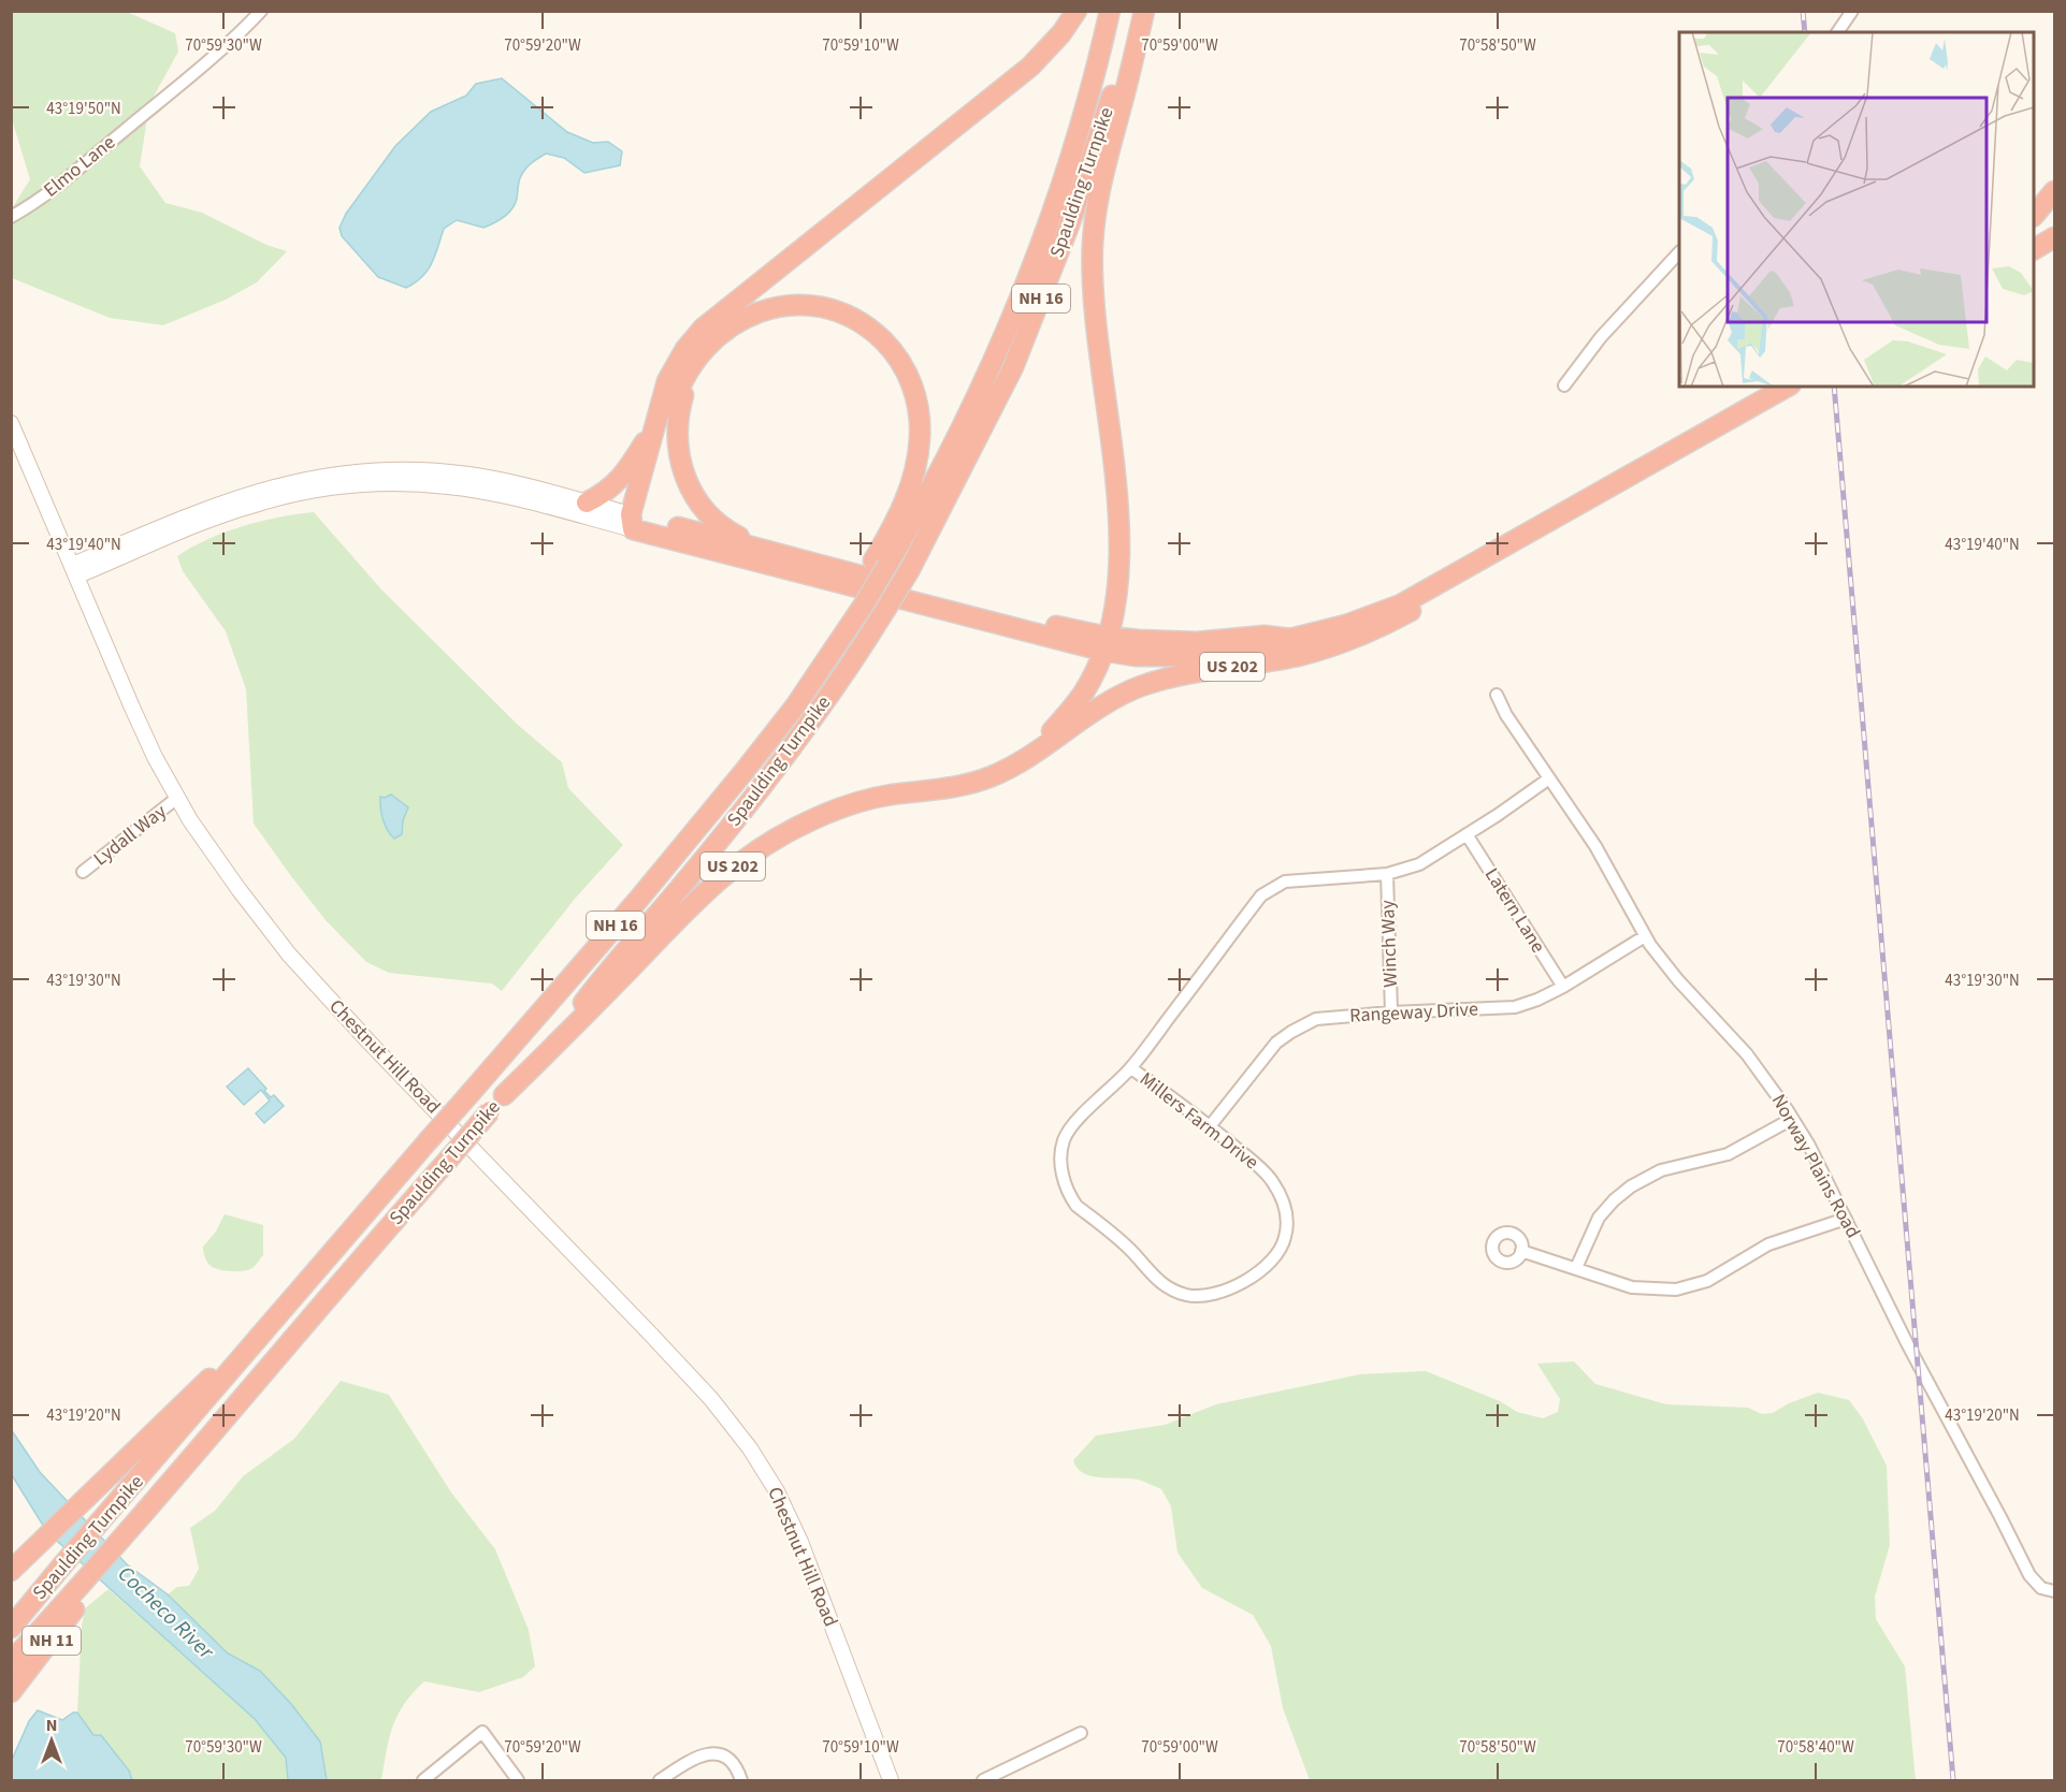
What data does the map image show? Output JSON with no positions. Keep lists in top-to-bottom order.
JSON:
{
  "streets": {
    "highway": [
      "Spaulding Turnpike",
      "NH 16",
      "US 202",
      "NH 11"
    ],
    "street": [
      "Elmo Lane",
      "Lydall Way",
      "Latern Lane",
      "Winch Way",
      "Rangeway Drive",
      "Chestnut Hill Road",
      "Millers Farm Drive",
      "Norway Plains Road"
    ]
  },
  "crossings": [
    ["Spaulding Turnpike", "US 202"],
    ["Spaulding Turnpike", "NH 11"],
    ["Lydall Way", "Chestnut Hill Road"],
    ["Latern Lane", "Rangeway Drive"],
    ["Latern Lane", "Millers Farm Drive"],
    ["Winch Way", "Rangeway Drive"],
    ["Winch Way", "Millers Farm Drive"],
    ["Rangeway Drive", "Millers Farm Drive"],
    ["Rangeway Drive", "Norway Plains Road"],
    ["Millers Farm Drive", "Norway Plains Road"]
  ],
  "water": ["Cocheco River"],
  "north": "top",
  "coordinates": [
    "70°59'30\"W",
    "70°59'20\"W",
    "70°59'10\"W",
    "70°59'00\"W",
    "70°58'50\"W",
    "43°19'50\"N",
    "43°19'40\"N",
    "43°19'30\"N",
    "43°19'20\"N",
    "70°58'40\"W"
  ]
}
